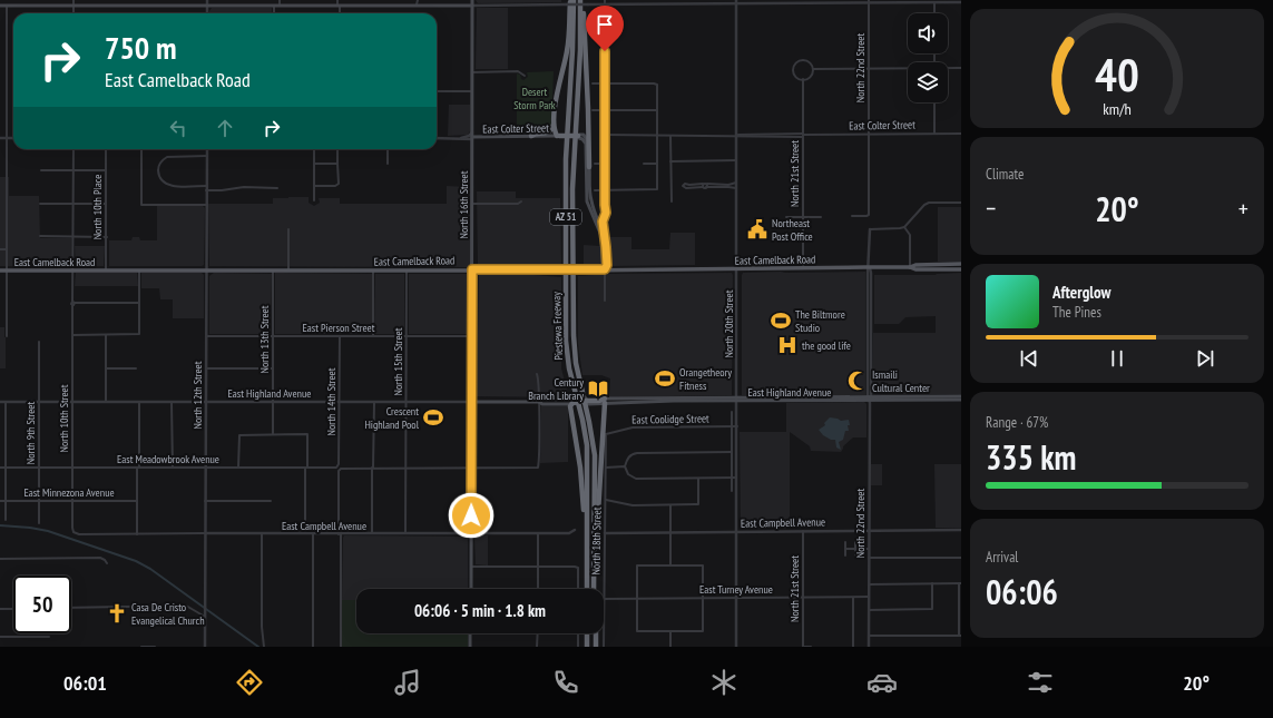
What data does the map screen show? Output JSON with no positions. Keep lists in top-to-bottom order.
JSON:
{
  "streets": {
    "highway": ["AZ 51", "Piestewa Freeway"],
    "main road": [
      "East Colter Street",
      "North 16th Street",
      "East Camelback Road",
      "East Highland Avenue"
    ],
    "street": [
      "North 22nd Street",
      "North 21st Street",
      "North 10th Place",
      "North 20th Street",
      "East Pierson Street",
      "North 13th Street",
      "North 15th Street",
      "North 12th Street",
      "North 14th Street",
      "North 10th Street",
      "East Coolidge Street",
      "North 9th Street",
      "East Meadowbrook Avenue",
      "East Minnezona Avenue",
      "East Campbell Avenue",
      "North 18th Street",
      "East Turney Avenue"
    ]
  },
  "crossings": [
    ["North 22nd Street", "East Colter Street"],
    ["North 22nd Street", "East Camelback Road"],
    ["North 22nd Street", "East Highland Avenue"],
    ["North 22nd Street", "East Campbell Avenue"],
    ["North 22nd Street", "East Turney Avenue"],
    ["East Colter Street", "North 21st Street"],
    ["East Colter Street", "North 16th Street"],
    ["East Colter Street", "North 20th Street"],
    ["North 21st Street", "East Camelback Road"],
    ["North 21st Street", "East Campbell Avenue"],
    ["North 21st Street", "East Turney Avenue"],
    ["North 16th Street", "East Camelback Road"],
    ["North 16th Street", "East Pierson Street"],
    ["North 16th Street", "East Highland Avenue"],
    ["North 16th Street", "East Campbell Avenue"],
    ["North 10th Place", "East Camelback Road"],
    ["East Camelback Road", "North 20th Street"],
    ["East Camelback Road", "North 13th Street"],
    ["East Camelback Road", "North 15th Street"],
    ["East Camelback Road", "North 12th Street"],
    ["East Camelback Road", "North 10th Street"],
    ["North 20th Street", "East Highland Avenue"],
    ["North 20th Street", "East Coolidge Street"],
    ["North 20th Street", "East Campbell Avenue"],
    ["North 20th Street", "East Turney Avenue"],
    ["East Pierson Street", "North 13th Street"],
    ["East Pierson Street", "North 15th Street"],
    ["East Pierson Street", "North 12th Street"],
    ["East Pierson Street", "North 14th Street"],
    ["North 13th Street", "East Highland Avenue"],
    ["North 15th Street", "East Highland Avenue"],
    ["North 15th Street", "East Campbell Avenue"],
    ["East Highland Avenue", "North 12th Street"],
    ["East Highland Avenue", "North 14th Street"],
    ["East Highland Avenue", "North 10th Street"],
    ["East Highland Avenue", "North 9th Street"],
    ["North 12th Street", "East Meadowbrook Avenue"],
    ["North 12th Street", "East Campbell Avenue"],
    ["North 14th Street", "East Meadowbrook Avenue"],
    ["North 10th Street", "East Meadowbrook Avenue"],
    ["North 10th Street", "East Minnezona Avenue"],
    ["North 10th Street", "East Campbell Avenue"],
    ["East Coolidge Street", "North 18th Street"],
    ["North 9th Street", "East Meadowbrook Avenue"],
    ["North 9th Street", "East Minnezona Avenue"],
    ["East Campbell Avenue", "North 18th Street"],
    ["North 18th Street", "East Turney Avenue"]
  ],
  "parks": ["Desert Storm Park"],
  "places": {
    "public building": ["Northeast Post Office"],
    "sports": ["The Biltmore Studio", "Orangetheory Fitness", "Crescent Highland Pool"],
    "hospital": ["the good life"],
    "mosque": ["Ismaili Cultural Center"],
    "library": ["Century Branch Library"],
    "church": ["Casa De Cristo Evangelical Church"]
  },
  "page": {
    "turn": ["750 m", "East Camelback Road"],
    "tile": [
      "Climate",
      ["Range · 67%", "335 km"],
      ["Arrival", "06:06"]
    ],
    "heat": ["−", "20°", "+"],
    "song": ["Afterglow", "The Pines"],
    "limit": "50",
    "trip": "06:06 · 5 min · 1.8 km",
    "tabs": ["06:01", "20°"],
    "gauge": ["40", "km/h"]
  }
}
